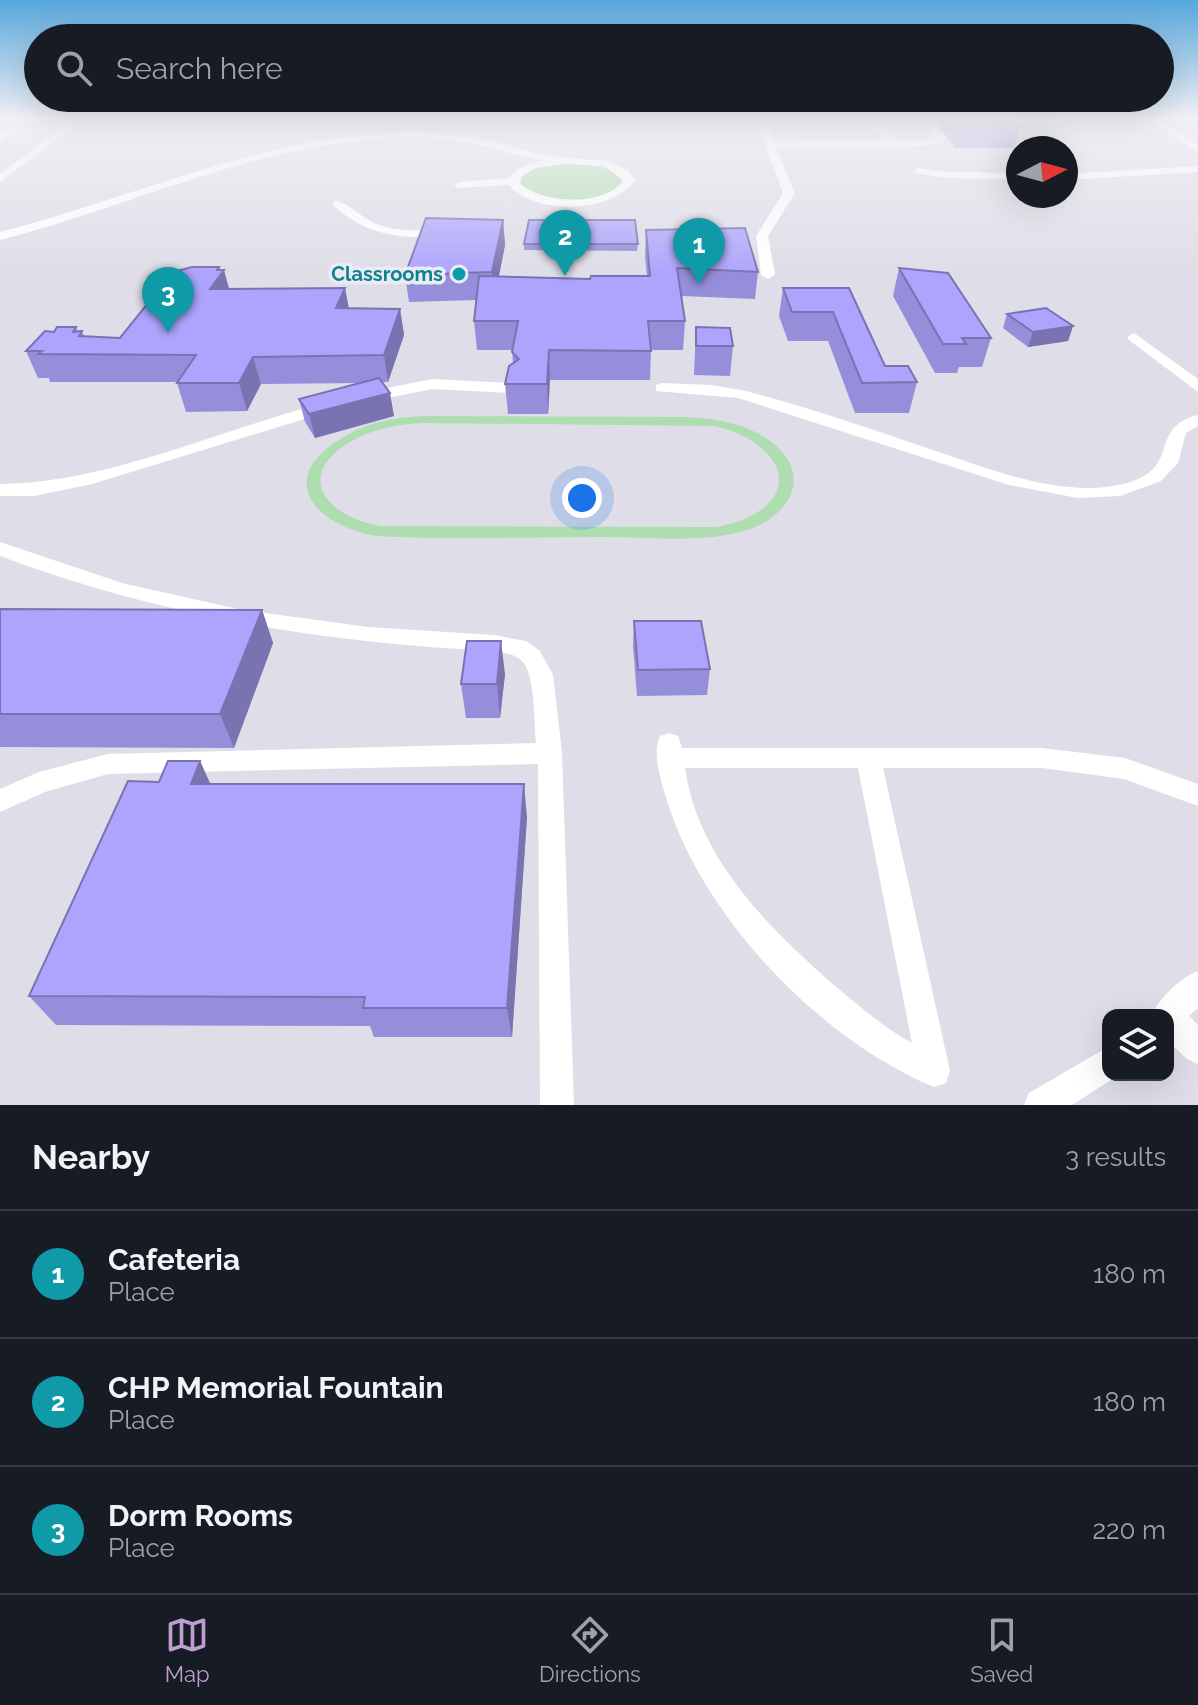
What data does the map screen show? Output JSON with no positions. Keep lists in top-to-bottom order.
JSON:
{
  "places": ["Classrooms"],
  "north": "right",
  "page": {
    "search": "Search here",
    "pins": ["2", "1", "3"],
    "heading": ["Nearby", "3 results"],
    "list": [
      {
        "mark": "1",
        "name": "Cafeteria",
        "note": "Place",
        "value": "180 m"
      },
      {
        "mark": "2",
        "name": "CHP Memorial Fountain",
        "note": "Place",
        "value": "180 m"
      },
      {
        "mark": "3",
        "name": "Dorm Rooms",
        "note": "Place",
        "value": "220 m"
      }
    ],
    "nav": ["Map", "Directions", "Saved"]
  }
}
